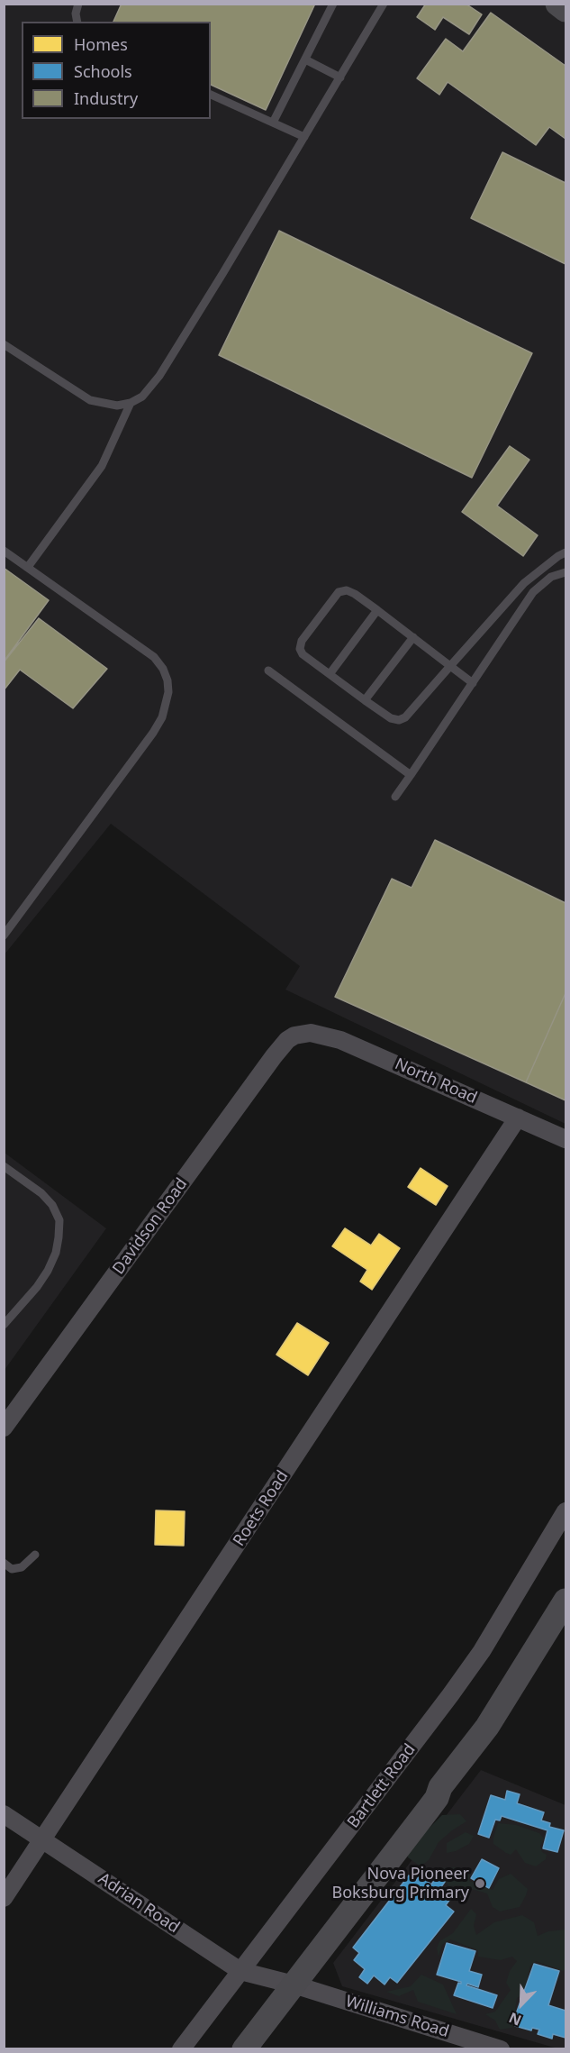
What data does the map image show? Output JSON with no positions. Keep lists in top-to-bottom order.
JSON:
{
  "streets": {
    "street": [
      "North Road",
      "Davidson Road",
      "Roets Road",
      "Bartlett Road",
      "Adrian Road",
      "Williams Road"
    ]
  },
  "crossings": [
    ["North Road", "Davidson Road"],
    ["North Road", "Roets Road"],
    ["Roets Road", "Adrian Road"],
    ["Bartlett Road", "Adrian Road"],
    ["Adrian Road", "Williams Road"]
  ],
  "places": ["Nova Pioneer Boksburg Primary"],
  "legend": ["Homes", "Schools", "Industry"],
  "north": "bottom left"
}
